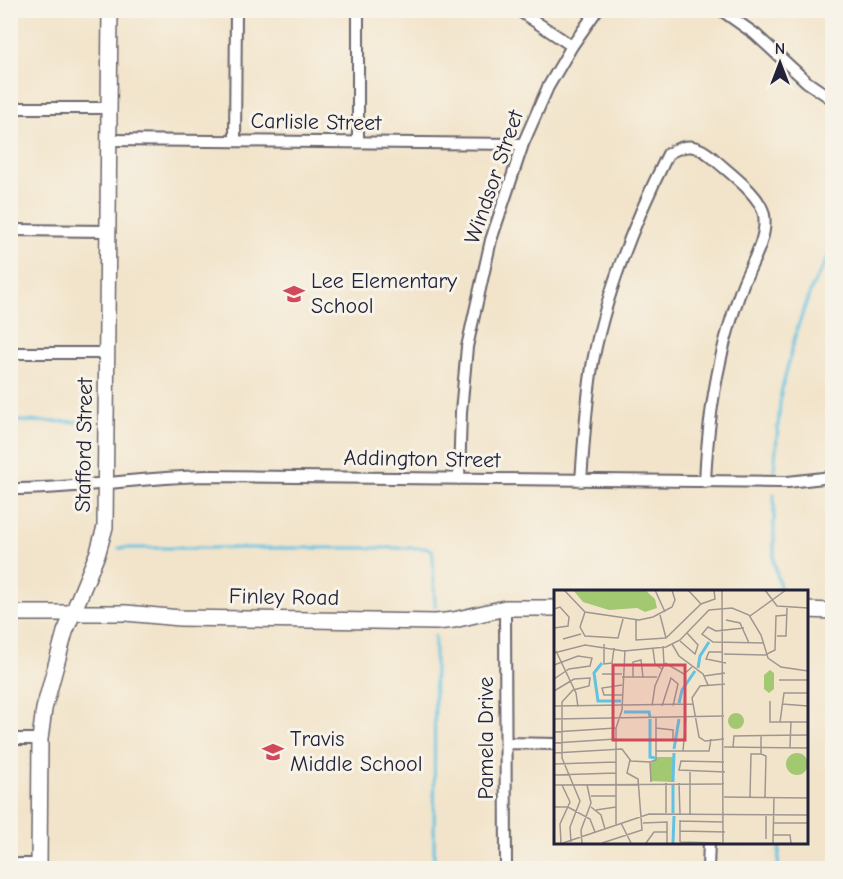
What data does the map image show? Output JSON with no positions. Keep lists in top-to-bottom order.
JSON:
{
  "streets": {
    "street": [
      "Carlisle Street",
      "Windsor Street",
      "Stafford Street",
      "Addington Street",
      "Finley Road",
      "Pamela Drive"
    ]
  },
  "crossings": [
    ["Carlisle Street", "Windsor Street"],
    ["Carlisle Street", "Stafford Street"],
    ["Windsor Street", "Addington Street"],
    ["Stafford Street", "Addington Street"],
    ["Stafford Street", "Finley Road"],
    ["Finley Road", "Pamela Drive"]
  ],
  "places": {
    "school or university": ["Lee Elementary School", "Travis Middle School"]
  },
  "north": "top"
}
